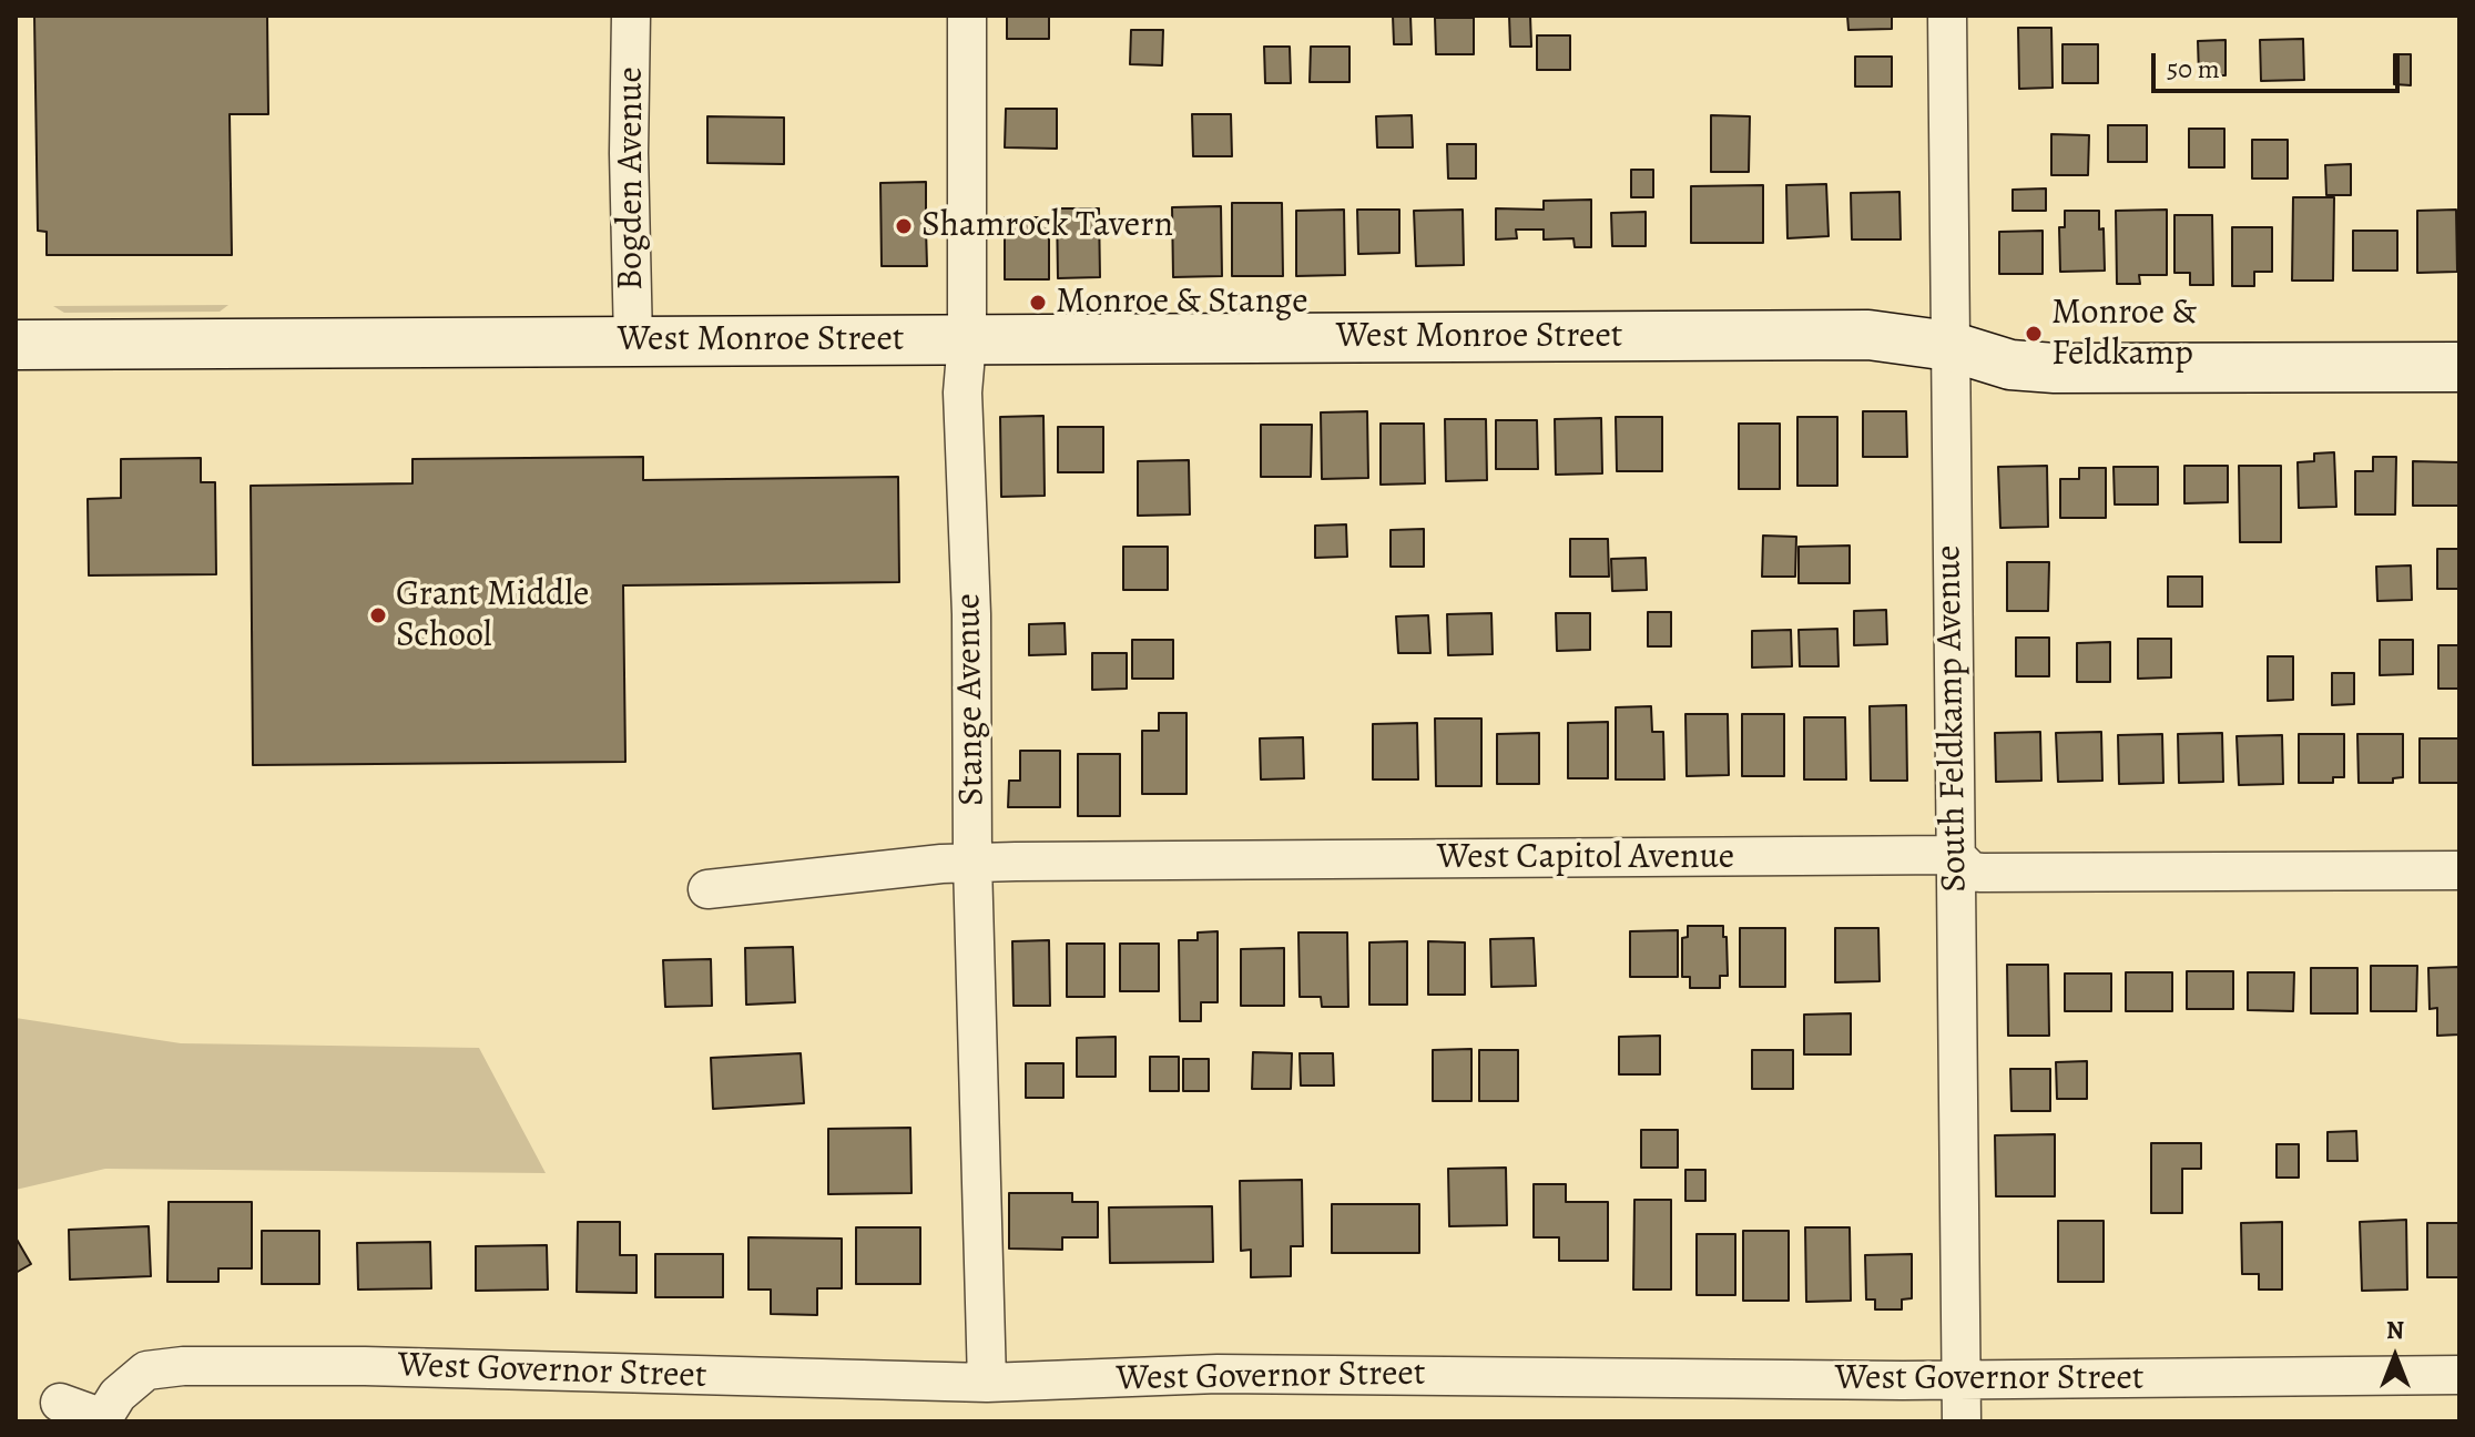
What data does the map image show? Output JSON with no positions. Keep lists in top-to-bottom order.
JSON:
{
  "streets": {
    "street": [
      "Bogden Avenue",
      "West Monroe Street",
      "Stange Avenue",
      "South Feldkamp Avenue",
      "West Capitol Avenue",
      "West Governor Street"
    ]
  },
  "crossings": [
    ["Bogden Avenue", "West Monroe Street"],
    ["West Monroe Street", "Stange Avenue"],
    ["West Monroe Street", "South Feldkamp Avenue"],
    ["Stange Avenue", "West Capitol Avenue"],
    ["Stange Avenue", "West Governor Street"],
    ["South Feldkamp Avenue", "West Capitol Avenue"],
    ["South Feldkamp Avenue", "West Governor Street"]
  ],
  "places": [
    "Shamrock Tavern",
    "Monroe & Stange",
    "Monroe & Feldkamp",
    "Grant Middle School"
  ],
  "scale_bar": "50 m",
  "north": "top"
}
